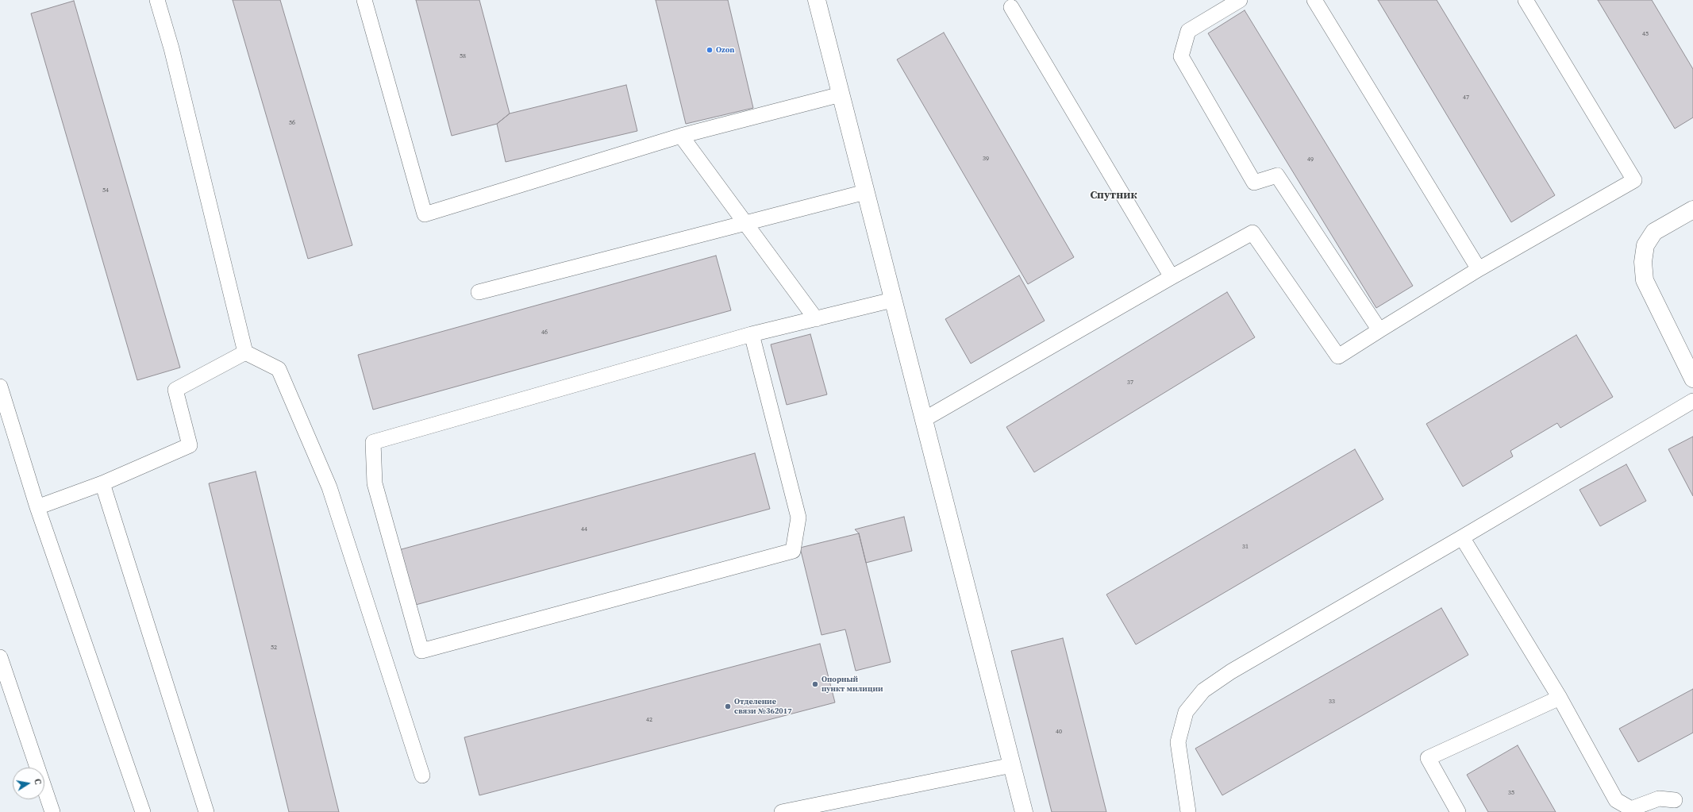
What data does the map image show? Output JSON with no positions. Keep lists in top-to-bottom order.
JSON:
{
  "districts": ["Спутник"],
  "places": ["Ozon", "Опорный пункт милиции", "Отделение связи №362017"],
  "house_numbers": [
    "45",
    "58",
    "47",
    "56",
    "39",
    "49",
    "54",
    "46",
    "37",
    "44",
    "31",
    "52",
    "33",
    "42",
    "40",
    "35"
  ],
  "north": "right"
}
